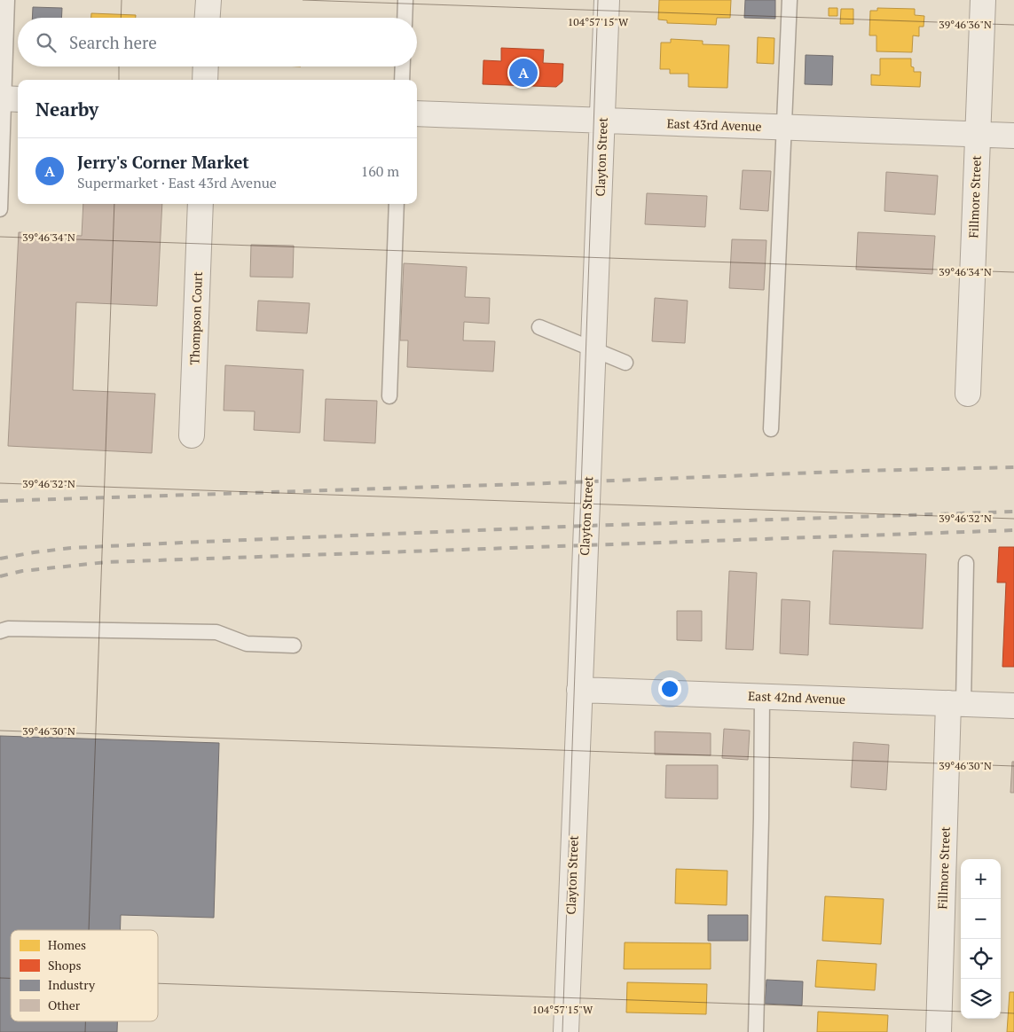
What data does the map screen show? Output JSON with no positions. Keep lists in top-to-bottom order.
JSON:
{
  "streets": {
    "street": [
      "East 43rd Avenue",
      "Clayton Street",
      "Fillmore Street",
      "Thompson Court",
      "East 42nd Avenue"
    ]
  },
  "crossings": [
    ["East 43rd Avenue", "Clayton Street"],
    ["East 43rd Avenue", "Fillmore Street"],
    ["Clayton Street", "East 42nd Avenue"],
    ["Fillmore Street", "East 42nd Avenue"]
  ],
  "legend": [
    "Homes",
    "Shops",
    "Industry",
    "Other"
  ],
  "page": {
    "search": "Search here",
    "pins": "A",
    "heading": "Nearby",
    "list": [
      {
        "mark": "A",
        "name": "Jerry's Corner Market",
        "note": "Supermarket · East 43rd Avenue",
        "value": "160 m"
      }
    ],
    "map_buttons": ["+", "−"]
  },
  "coordinates": [
    "104°57'15\"W",
    "39°46'36\"N",
    "39°46'34\"N",
    "39°46'32\"N",
    "39°46'30\"N"
  ]
}
